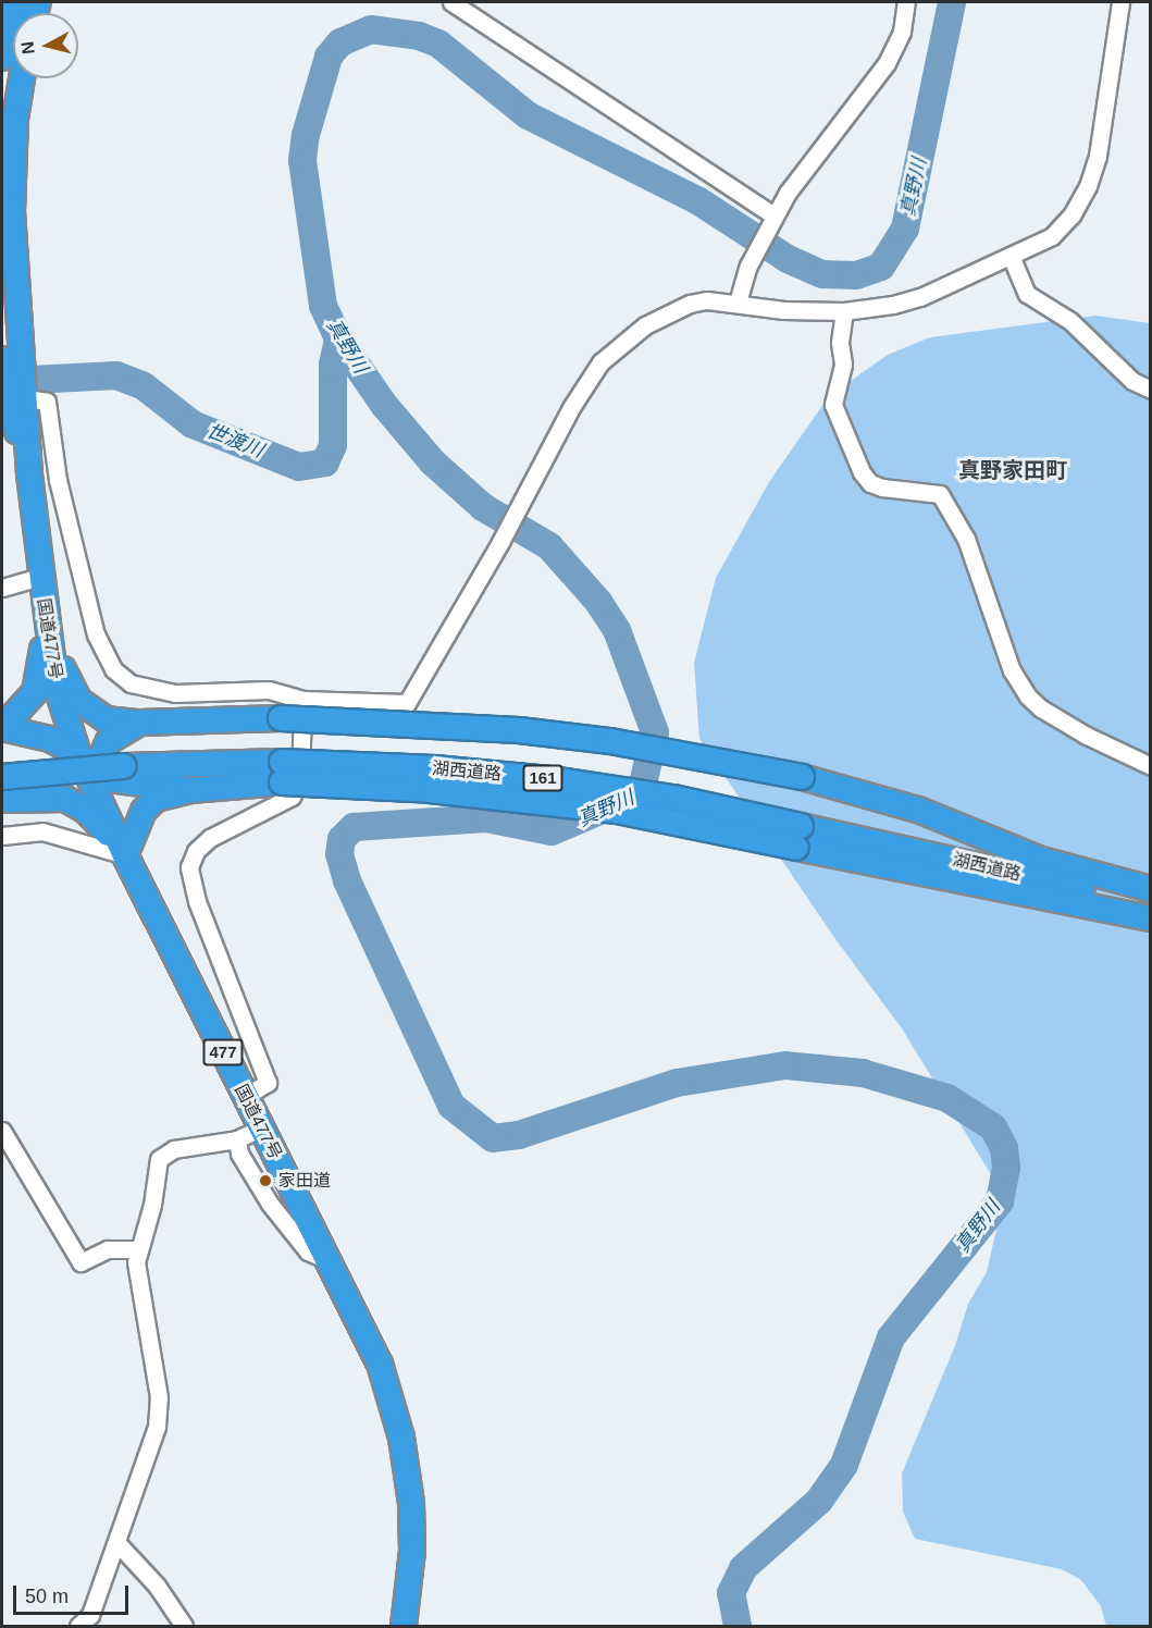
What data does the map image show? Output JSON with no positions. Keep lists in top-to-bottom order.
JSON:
{
  "streets": {
    "highway": ["国道477号", "湖西道路", "477"]
  },
  "districts": ["真野家田町"],
  "water": ["真野川", "世渡川"],
  "places": ["家田道"],
  "scale_bar": "50 m",
  "north": "left"
}
